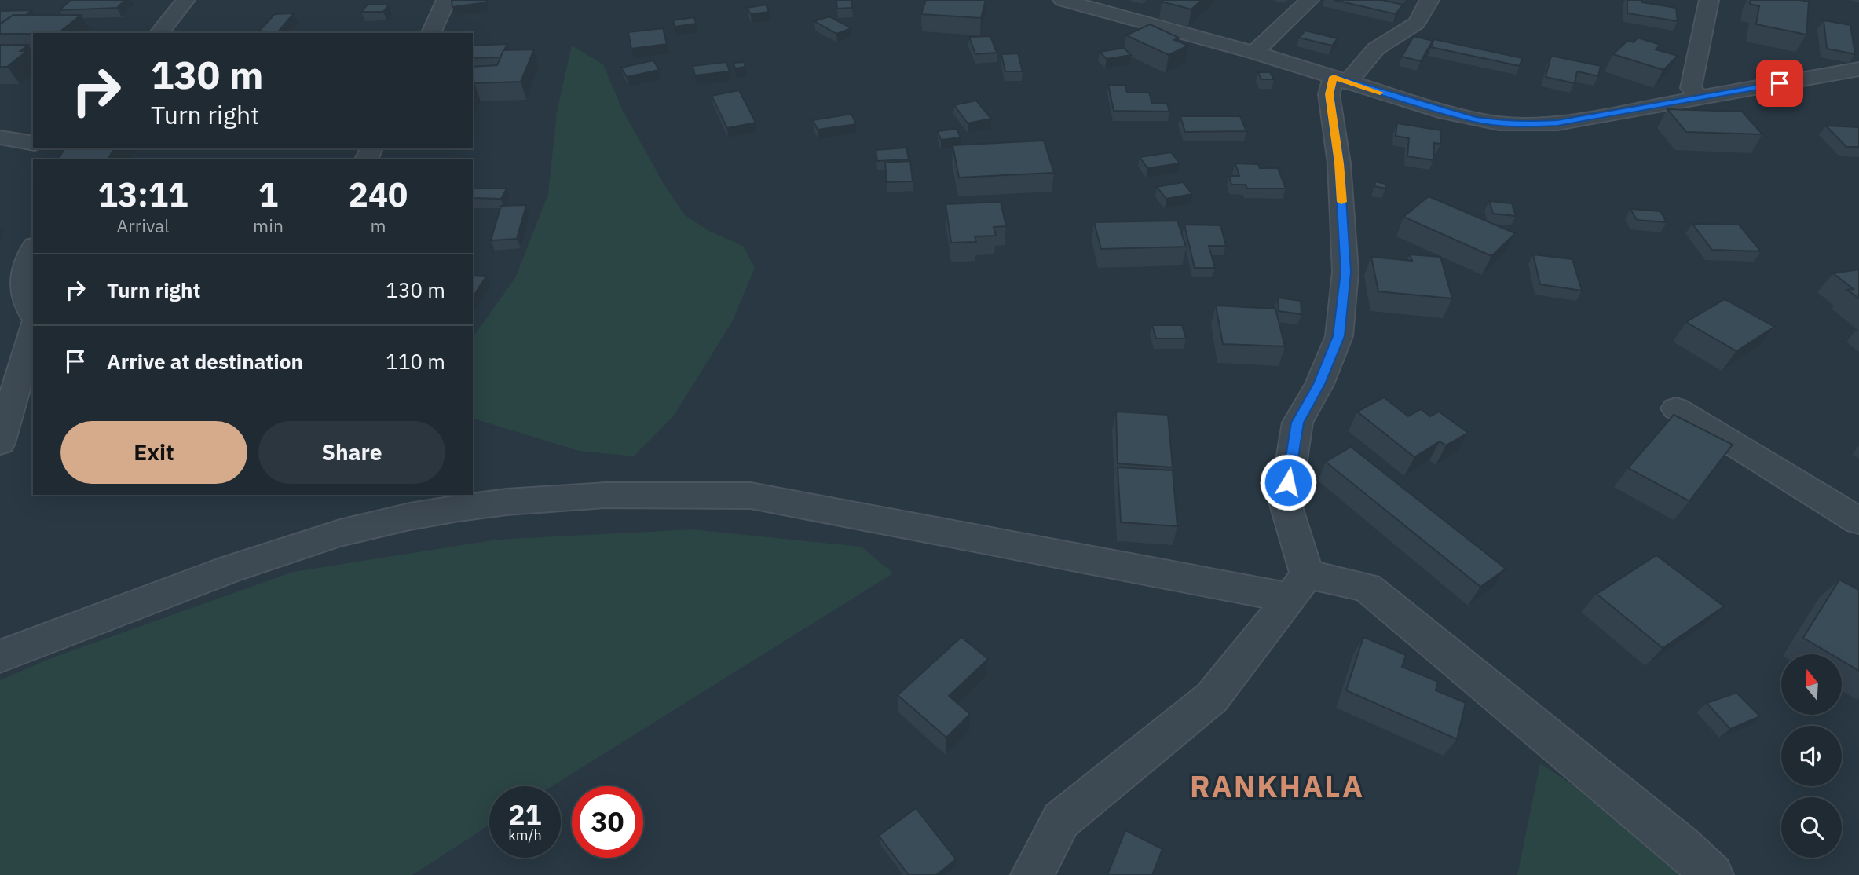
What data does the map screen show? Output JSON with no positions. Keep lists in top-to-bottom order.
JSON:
{
  "districts": ["RANKHALA"],
  "north": "top",
  "page": {
    "turn": ["130 m", "Turn right"],
    "eta": [
      "13:11",
      "Arrival",
      "1",
      "min",
      "240",
      "m"
    ],
    "list": [
      {
        "name": "Turn right",
        "value": "130 m"
      },
      {
        "name": "Arrive at destination",
        "value": "110 m"
      }
    ],
    "buttons": ["Exit", "Share"],
    "speed": "21 km/h",
    "limit": "30"
  }
}
